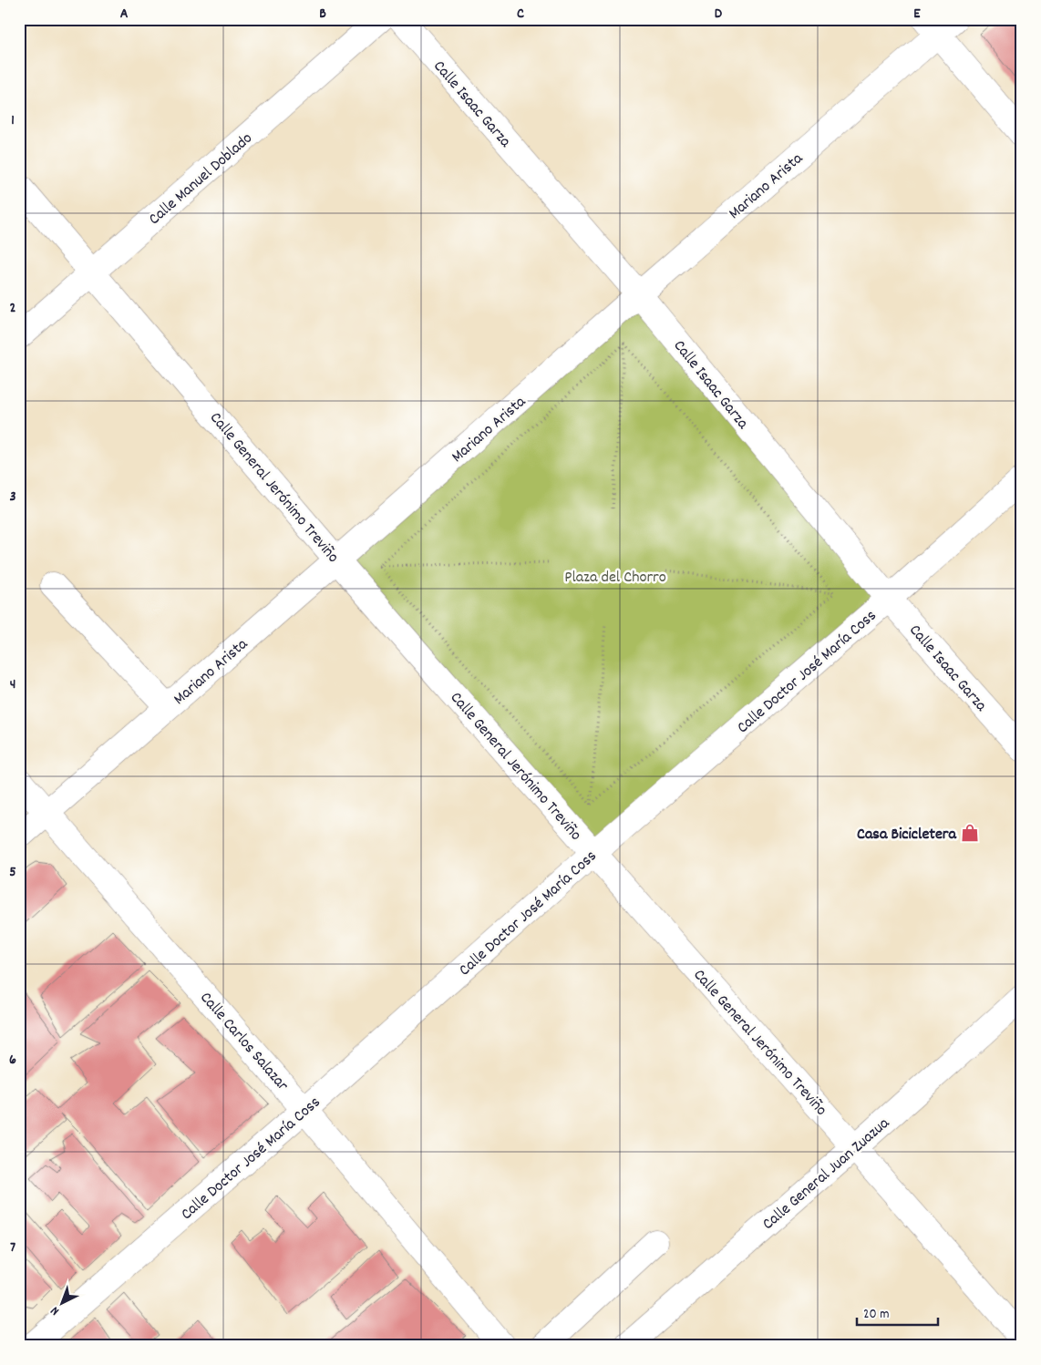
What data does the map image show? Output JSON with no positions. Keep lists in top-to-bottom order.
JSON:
{
  "streets": {
    "street": [
      "Calle Isaac Garza",
      "Calle Manuel Doblado",
      "Mariano Arista",
      "Calle General Jerónimo Treviño",
      "Calle Doctor José María Coss",
      "Calle Carlos Salazar",
      "Calle General Juan Zuazua"
    ]
  },
  "crossings": [
    ["Calle Isaac Garza", "Mariano Arista"],
    ["Calle Isaac Garza", "Calle Doctor José María Coss"],
    ["Calle Manuel Doblado", "Calle General Jerónimo Treviño"],
    ["Mariano Arista", "Calle General Jerónimo Treviño"],
    ["Mariano Arista", "Calle Carlos Salazar"],
    ["Calle General Jerónimo Treviño", "Calle Doctor José María Coss"],
    ["Calle General Jerónimo Treviño", "Calle General Juan Zuazua"],
    ["Calle Doctor José María Coss", "Calle Carlos Salazar"]
  ],
  "parks": ["Plaza del Chorro"],
  "places": {
    "shop": ["Casa Bicicletera"]
  },
  "scale_bar": "20 m",
  "north": "bottom left",
  "grid": {
    "columns": [
      "A",
      "B",
      "C",
      "D",
      "E"
    ],
    "rows": [
      "1",
      "2",
      "3",
      "4",
      "5",
      "6",
      "7"
    ]
  }
}
